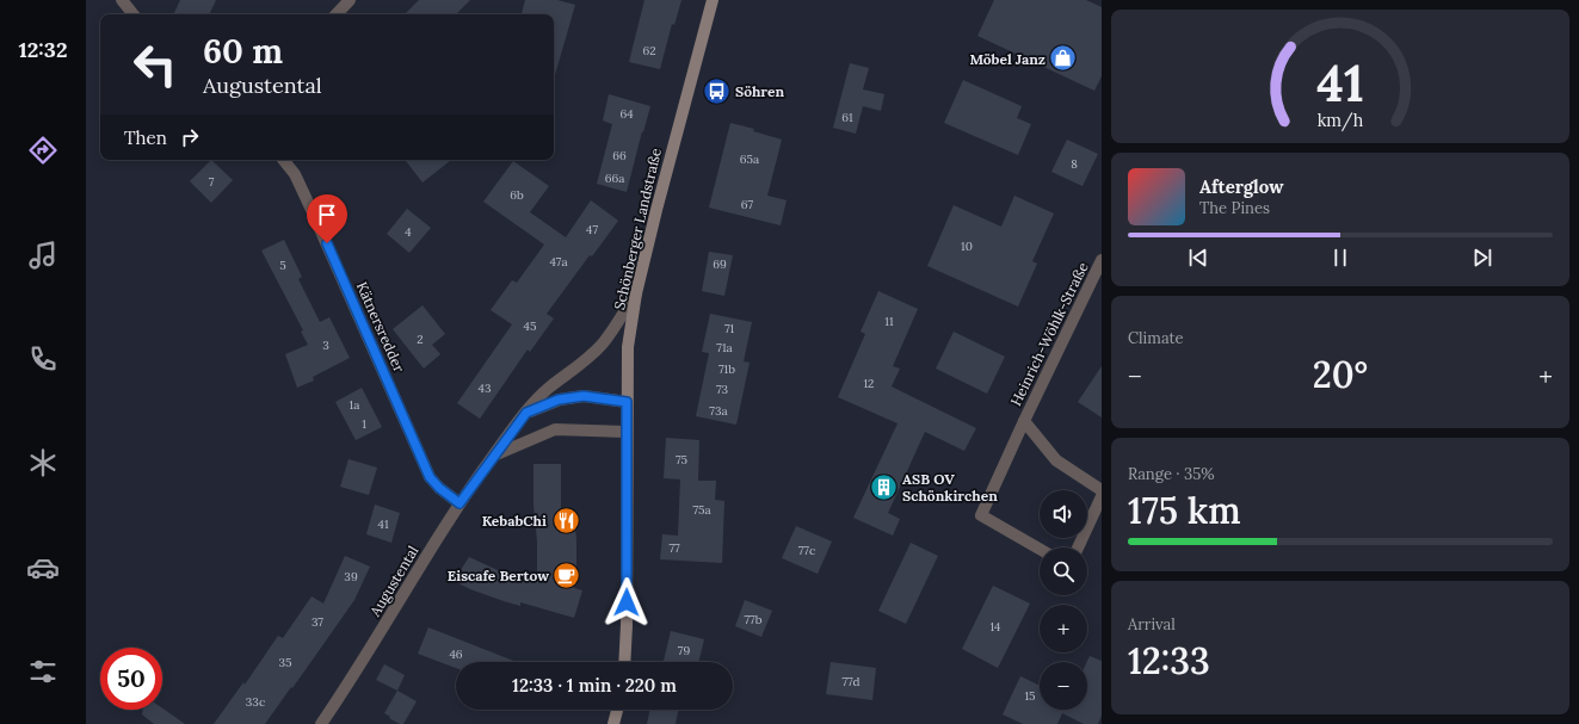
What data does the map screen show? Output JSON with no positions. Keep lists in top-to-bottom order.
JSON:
{
  "streets": {
    "main road": ["Schönberger Landstraße"],
    "street": ["Kätnersredder", "Heinrich-Wöhlk-Straße", "Augustental"]
  },
  "crossings": [
    ["Schönberger Landstraße", "Augustental"],
    ["Kätnersredder", "Augustental"]
  ],
  "places": {
    "shop": ["Möbel Janz"],
    "bus stop": ["Söhren"],
    "building": ["ASB OV Schönkirchen"],
    "restaurant": ["KebabChi"],
    "cafe": ["Eiscafe Bertow"]
  },
  "house_numbers": [
    "62",
    "64",
    "61",
    "66",
    "65a",
    "8",
    "66a",
    "7",
    "6b",
    "67",
    "47",
    "4",
    "10",
    "47a",
    "69",
    "5",
    "11",
    "45",
    "71",
    "2",
    "3",
    "71a",
    "71b",
    "12",
    "43",
    "73",
    "1a",
    "73a",
    "1",
    "75",
    "75a",
    "41",
    "77",
    "77c",
    "39",
    "77b",
    "37",
    "14",
    "79",
    "46",
    "35",
    "77d",
    "15",
    "33c"
  ],
  "page": {
    "tabs": "12:32",
    "turn": ["60 m", "Augustental"],
    "then": "Then",
    "song": ["Afterglow", "The Pines"],
    "tile": [
      "Climate",
      ["Range · 35%", "175 km"],
      ["Arrival", "12:33"]
    ],
    "heat": ["−", "20°", "+"],
    "map_buttons": ["+", "−"],
    "limit": "50",
    "trip": "12:33 · 1 min · 220 m",
    "gauge": ["41", "km/h"]
  }
}
